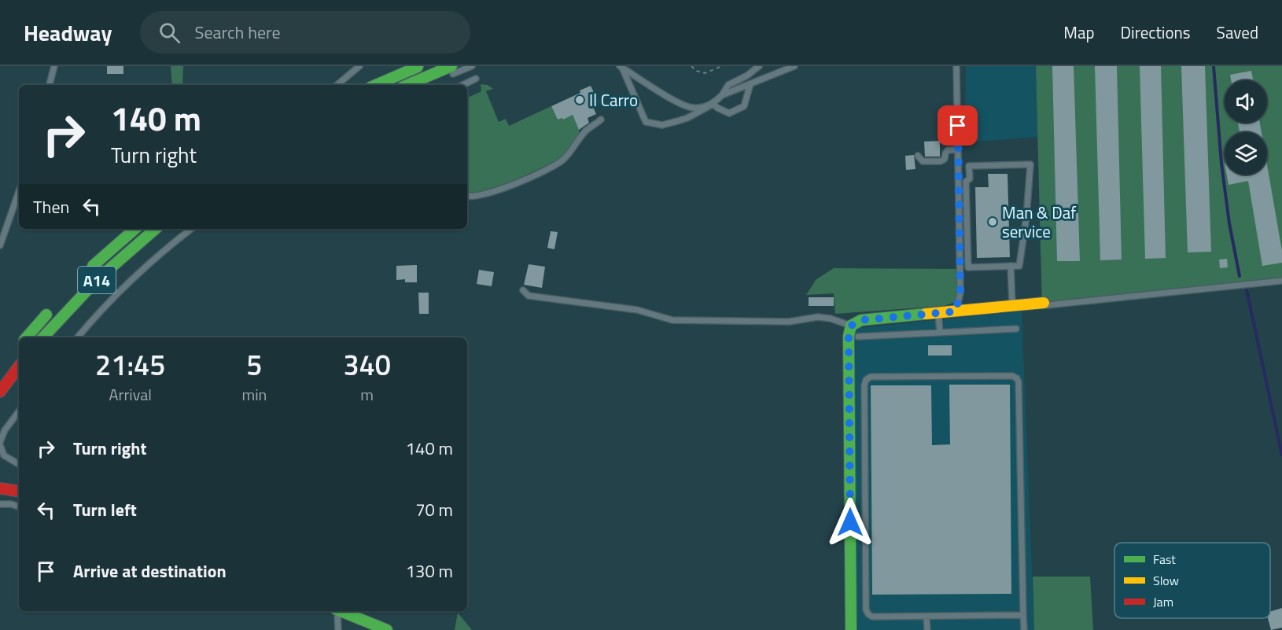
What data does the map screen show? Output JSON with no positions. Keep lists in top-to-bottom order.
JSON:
{
  "streets": {
    "main road": ["A14"]
  },
  "places": ["Il Carro", "Man & Daf service"],
  "legend": ["Fast", "Slow", "Jam"],
  "page": {
    "header": "Headway",
    "search": "Search here",
    "nav": ["Map", "Directions", "Saved"],
    "turn": ["140 m", "Turn right"],
    "then": "Then",
    "eta": [
      "21:45",
      "Arrival",
      "5",
      "min",
      "340",
      "m"
    ],
    "list": [
      {
        "name": "Turn right",
        "value": "140 m"
      },
      {
        "name": "Turn left",
        "value": "70 m"
      },
      {
        "name": "Arrive at destination",
        "value": "130 m"
      }
    ]
  }
}
